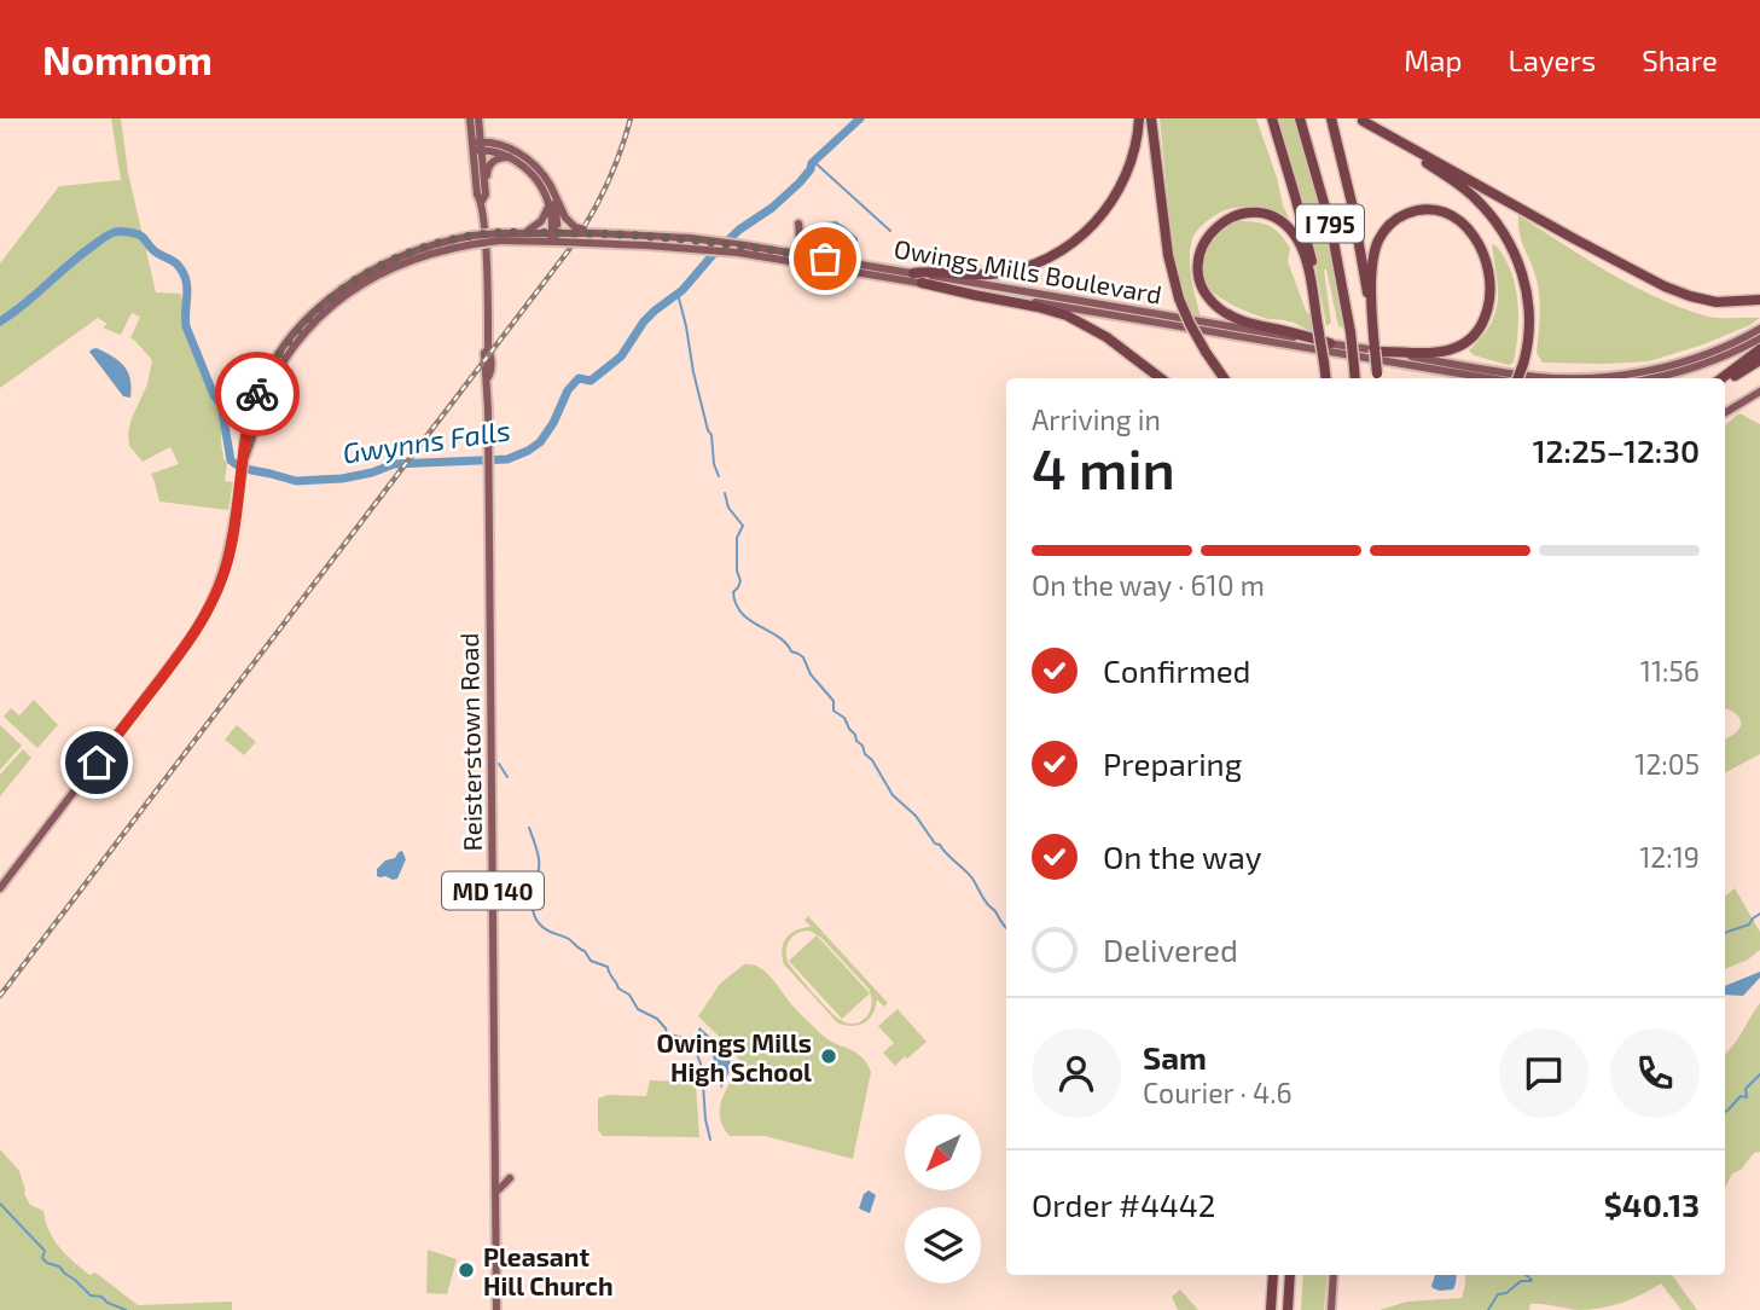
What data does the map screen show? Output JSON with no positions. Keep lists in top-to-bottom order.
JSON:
{
  "streets": {
    "highway": ["I 795"],
    "main road": ["Owings Mills Boulevard", "Reisterstown Road", "MD 140"]
  },
  "water": ["Gwynns Falls"],
  "places": ["Owings Mills High School", "Pleasant Hill Church"],
  "north": "bottom left",
  "page": {
    "header": "Nomnom",
    "nav": ["Map", "Layers", "Share"],
    "heading": ["4 min", "Arriving in", "12:25–12:30"],
    "panel": [
      "Sam",
      "Courier · 4.6",
      "Order #4442",
      "$40.13"
    ],
    "bar": "On the way · 610 m",
    "list": [
      ["Confirmed", "11:56"],
      ["Preparing", "12:05"],
      ["On the way", "12:19"],
      "Delivered"
    ]
  }
}
